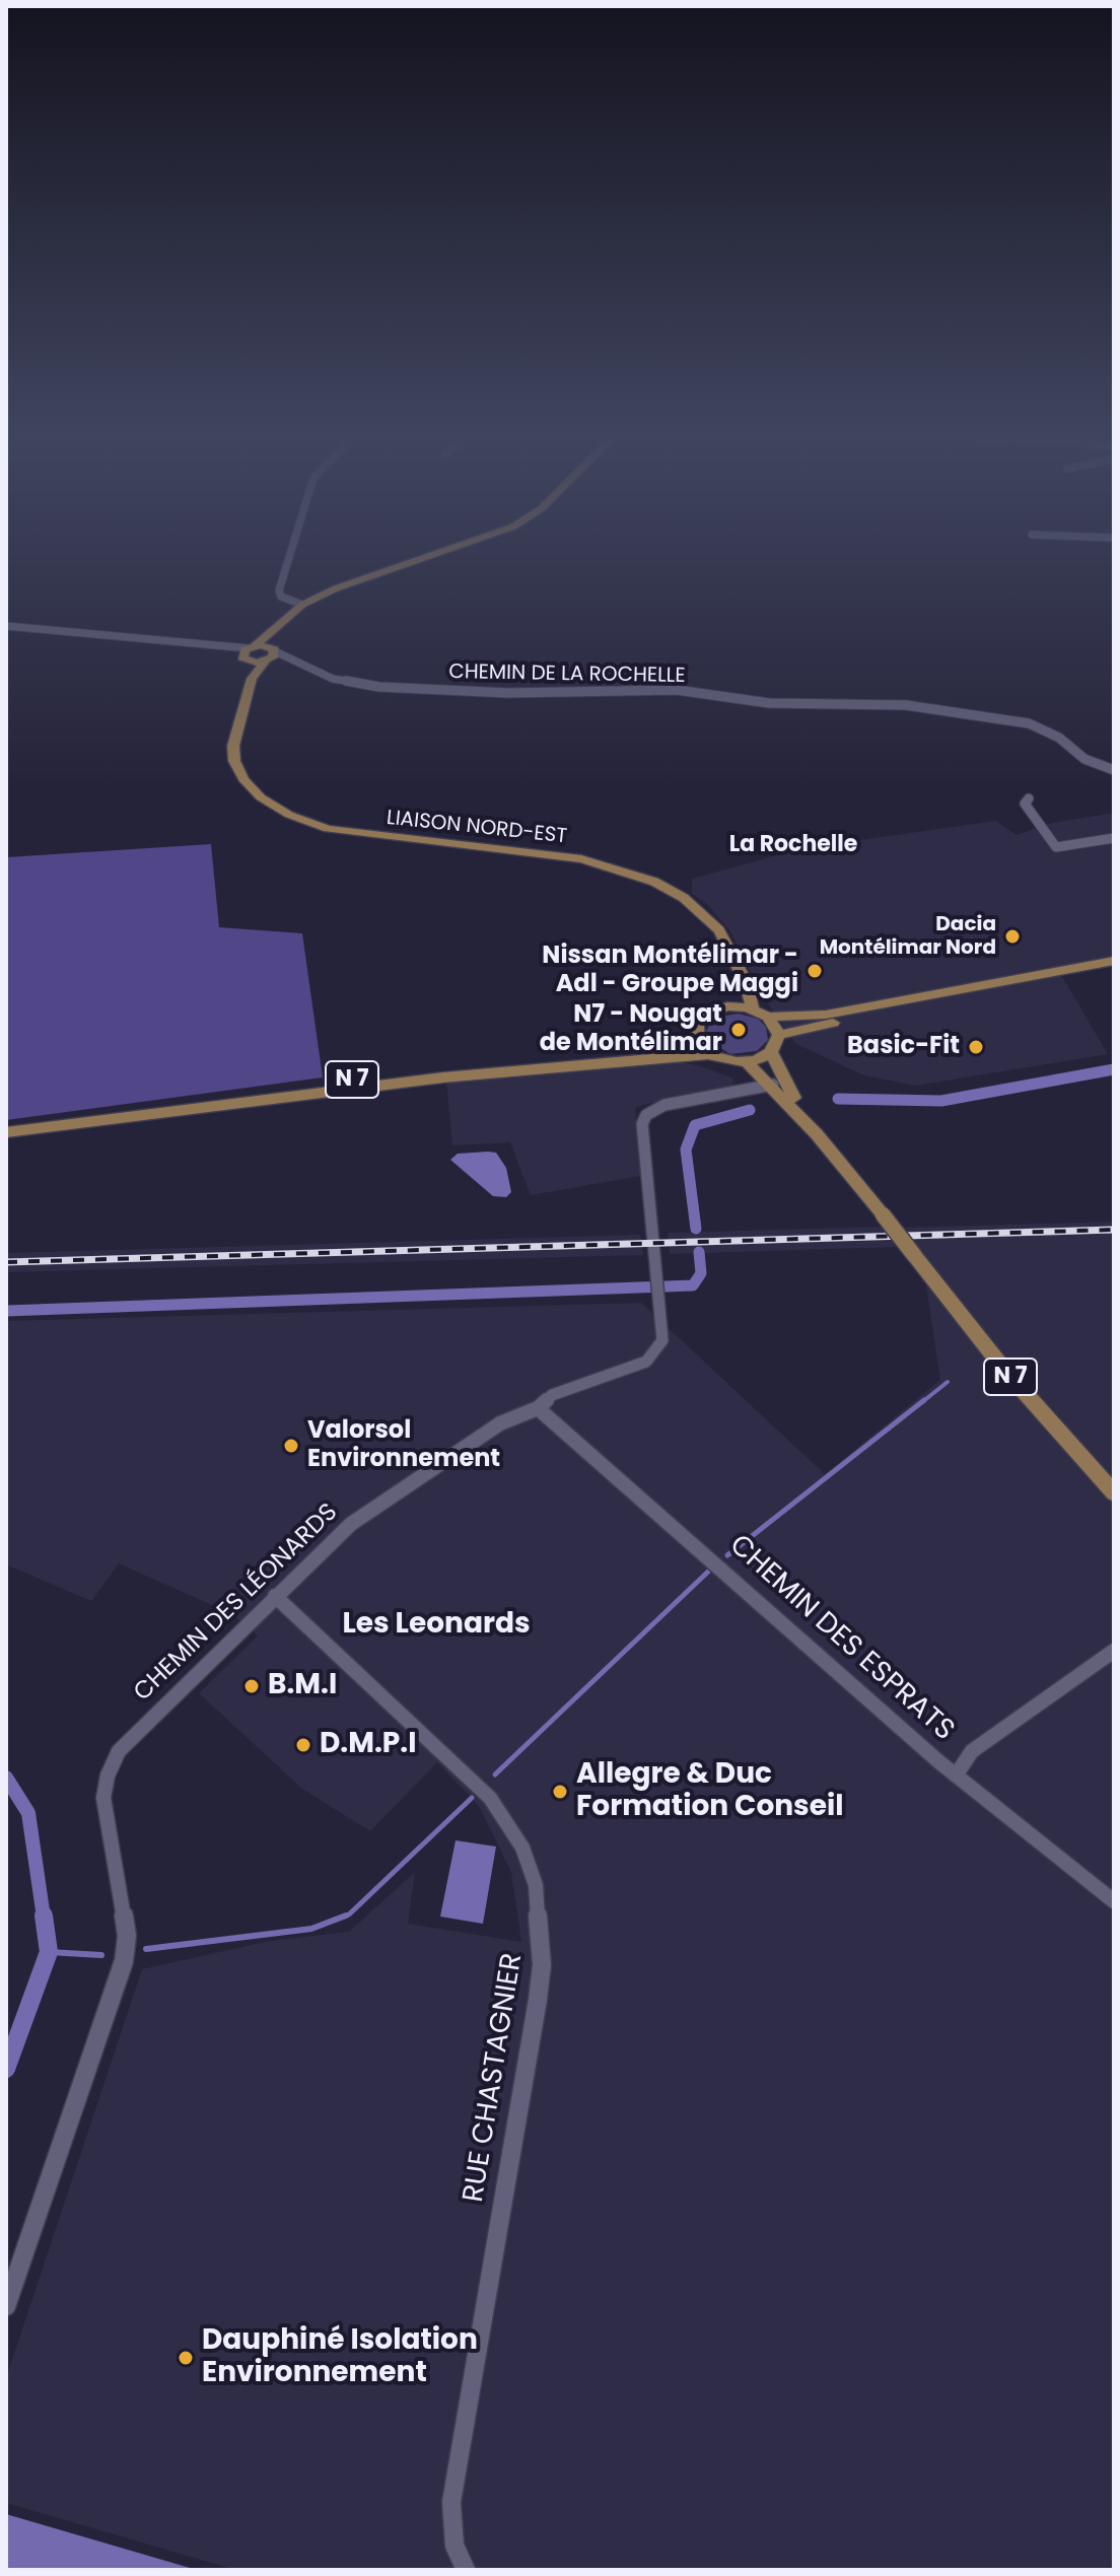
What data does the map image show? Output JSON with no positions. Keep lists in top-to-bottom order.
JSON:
{
  "streets": {
    "main road": ["LIAISON NORD-EST", "N 7"],
    "street": [
      "CHEMIN DE LA ROCHELLE",
      "CHEMIN DES LÉONARDS",
      "CHEMIN DES ESPRATS",
      "RUE CHASTAGNIER"
    ]
  },
  "crossings": [
    ["CHEMIN DE LA ROCHELLE", "LIAISON NORD-EST"],
    ["LIAISON NORD-EST", "N 7"],
    ["N 7", "CHEMIN DES LÉONARDS"],
    ["CHEMIN DES LÉONARDS", "CHEMIN DES ESPRATS"],
    ["CHEMIN DES LÉONARDS", "RUE CHASTAGNIER"]
  ],
  "districts": ["La Rochelle", "Les Leonards"],
  "places": [
    "Dacia Montélimar Nord",
    "Nissan Montélimar - Adl - Groupe Maggi",
    "N7 - Nougat de Montélimar",
    "Basic-Fit",
    "Valorsol Environnement",
    "B.M.I",
    "D.M.P.I",
    "Allegre & Duc Formation Conseil",
    "Dauphiné Isolation Environnement"
  ]
}
